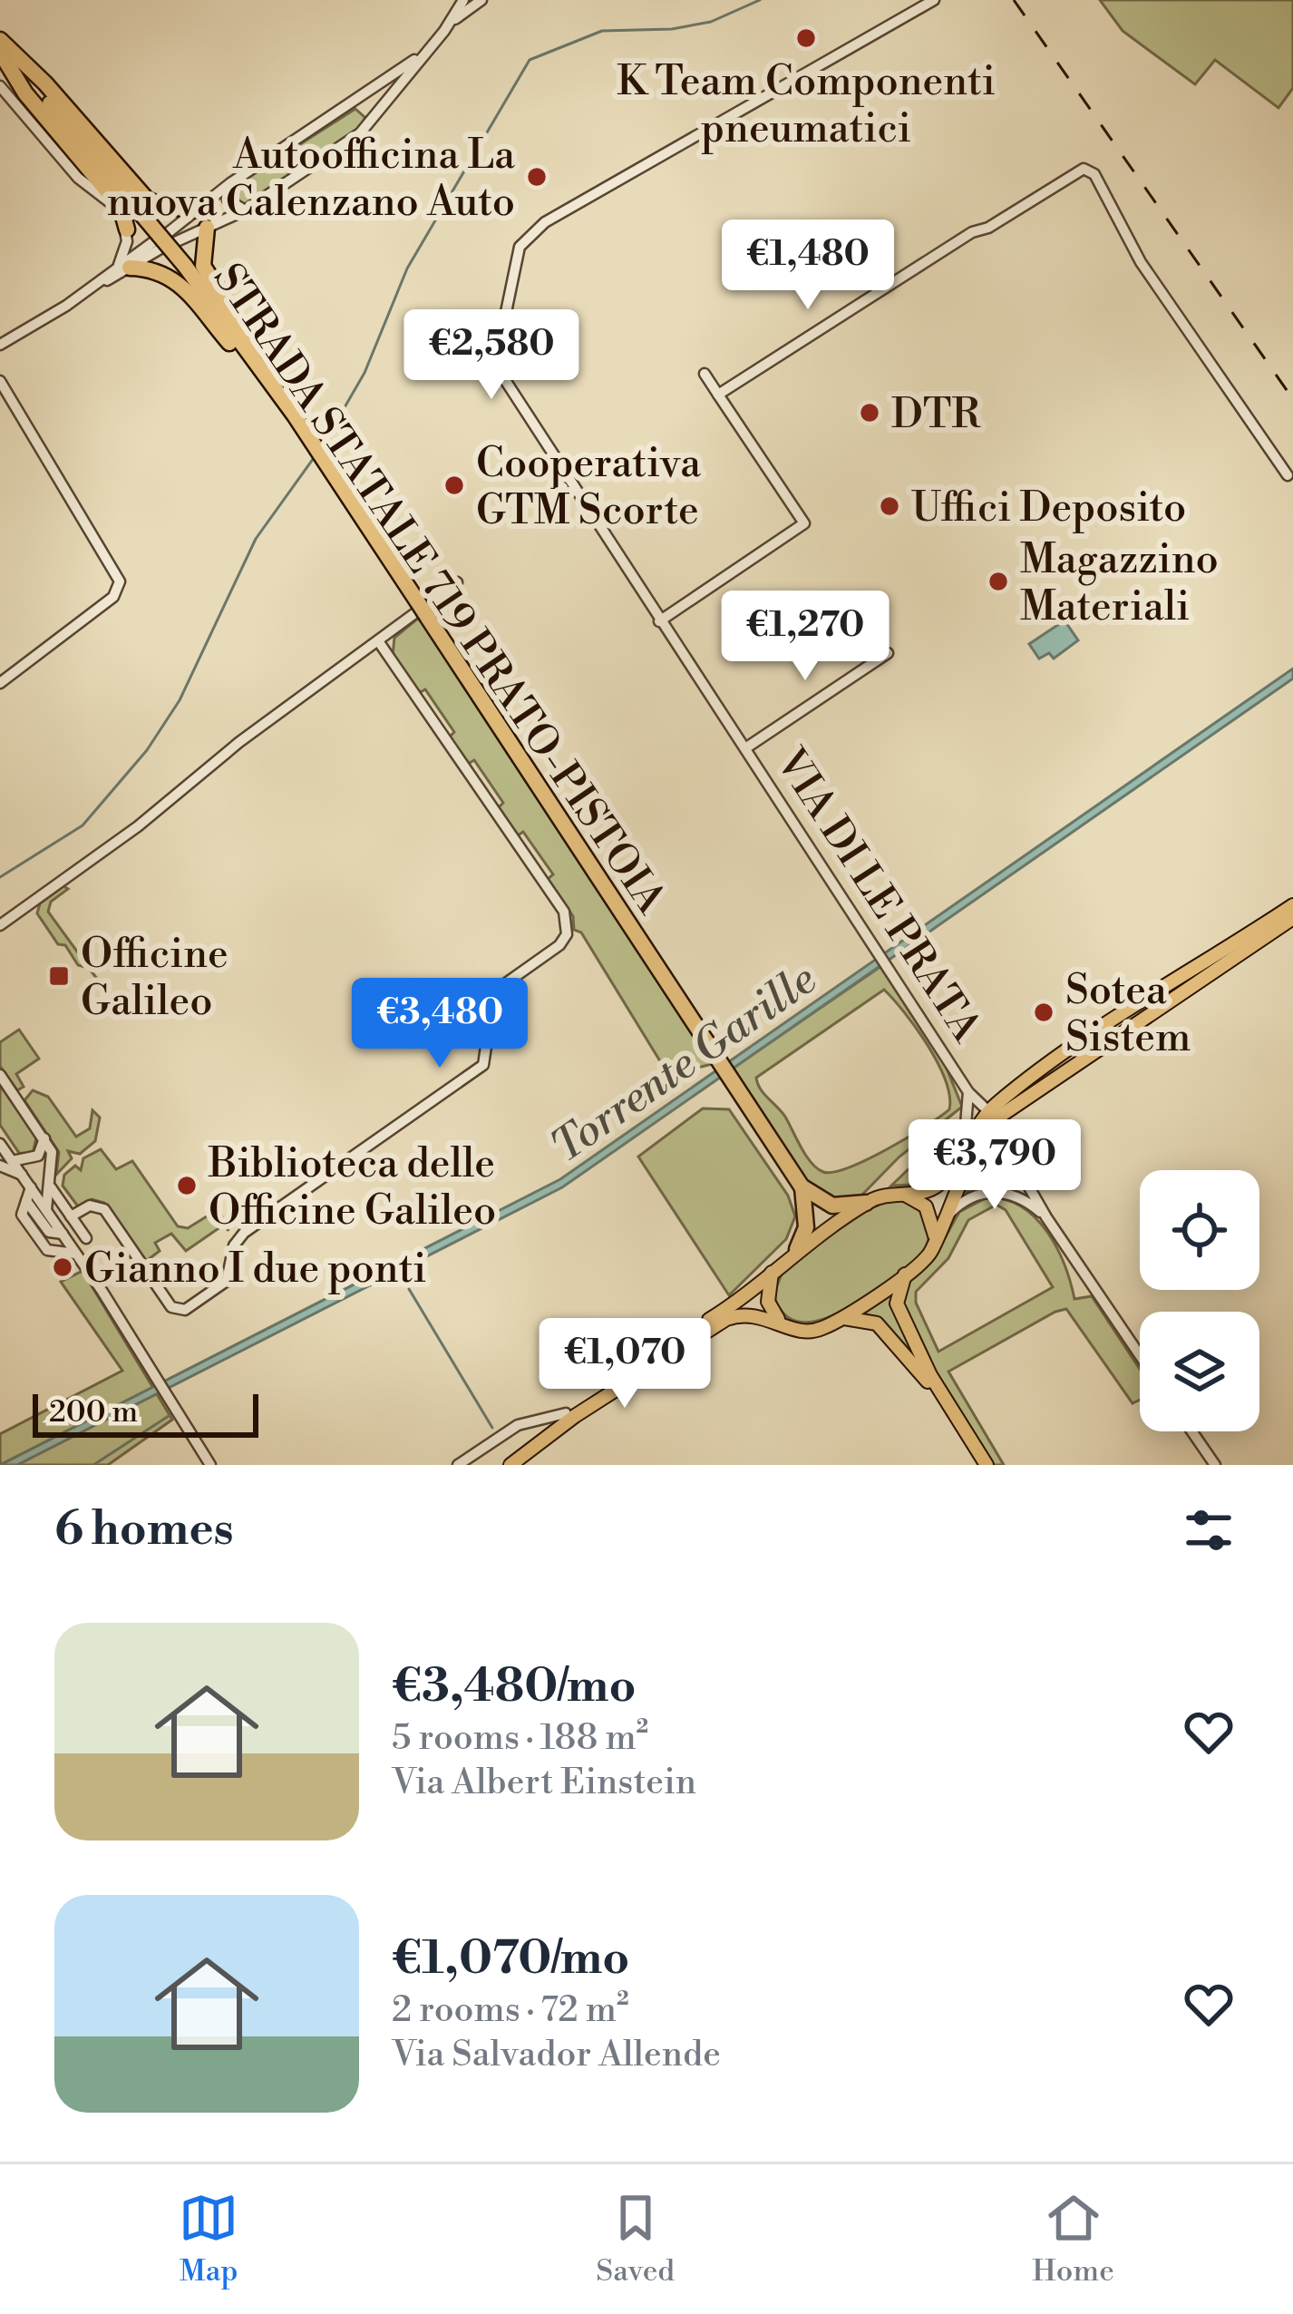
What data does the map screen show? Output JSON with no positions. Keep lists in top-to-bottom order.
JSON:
{
  "streets": {
    "highway": ["STRADA STATALE 719 PRATO-PISTOIA"],
    "street": ["VIA DI LE PRATA"]
  },
  "water": ["Torrente Garille"],
  "places": {
    "other": [
      "K Team Componenti pneumatici",
      "Autoofficina La nuova Calenzano Auto",
      "DTR",
      "Cooperativa GTM Scorte",
      "Uffici Deposito",
      "Magazzino Materiali",
      "Sotea Sistem",
      "Biblioteca delle Officine Galileo",
      "Gianno I due ponti"
    ],
    "transit": ["Officine Galileo"]
  },
  "scale_bar": "200 m",
  "page": {
    "price": [
      "€1,480",
      "€2,580",
      "€1,270",
      "€3,480",
      "€3,790",
      "€1,070"
    ],
    "scale": "200 m",
    "heading": "6 homes",
    "list": [
      {
        "name": "€3,480/mo",
        "note": "5 rooms · 188 m² · Via Albert Einstein"
      },
      {
        "name": "€1,070/mo",
        "note": "2 rooms · 72 m² · Via Salvador Allende"
      }
    ],
    "tabs": ["Map", "Saved", "Home"]
  }
}
